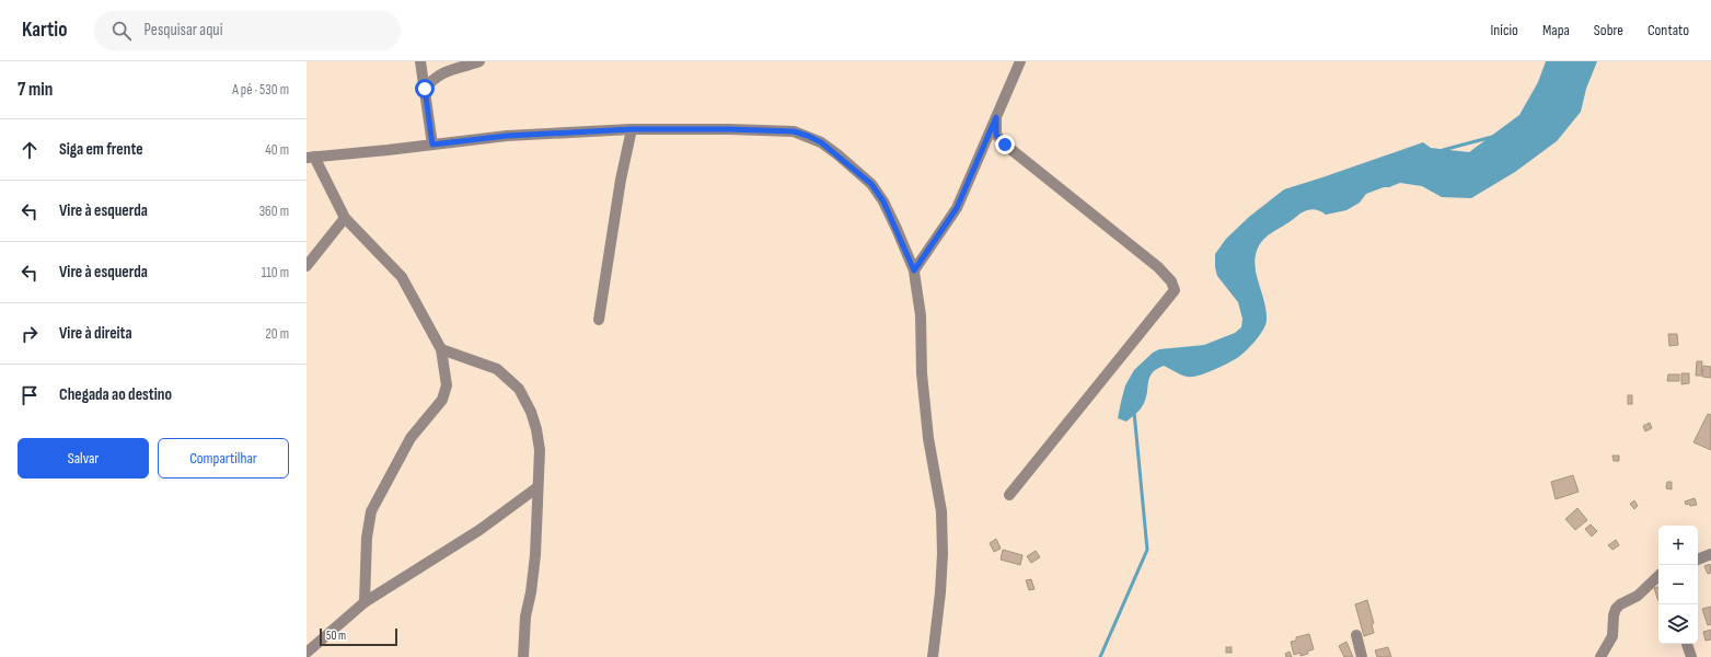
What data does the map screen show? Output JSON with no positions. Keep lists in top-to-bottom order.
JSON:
{
  "scale_bar": "50 m",
  "page": {
    "header": "Kartio",
    "search": "Pesquisar aqui",
    "nav": [
      "Início",
      "Mapa",
      "Sobre",
      "Contato"
    ],
    "heading": ["7 min", "A pé · 530 m"],
    "list": [
      ["Siga em frente", "40 m"],
      ["Vire à esquerda", "360 m"],
      ["Vire à esquerda", "110 m"],
      ["Vire à direita", "20 m"],
      "Chegada ao destino"
    ],
    "buttons": ["Salvar", "Compartilhar"],
    "map_buttons": ["+", "−"],
    "scale": "50 m"
  }
}
